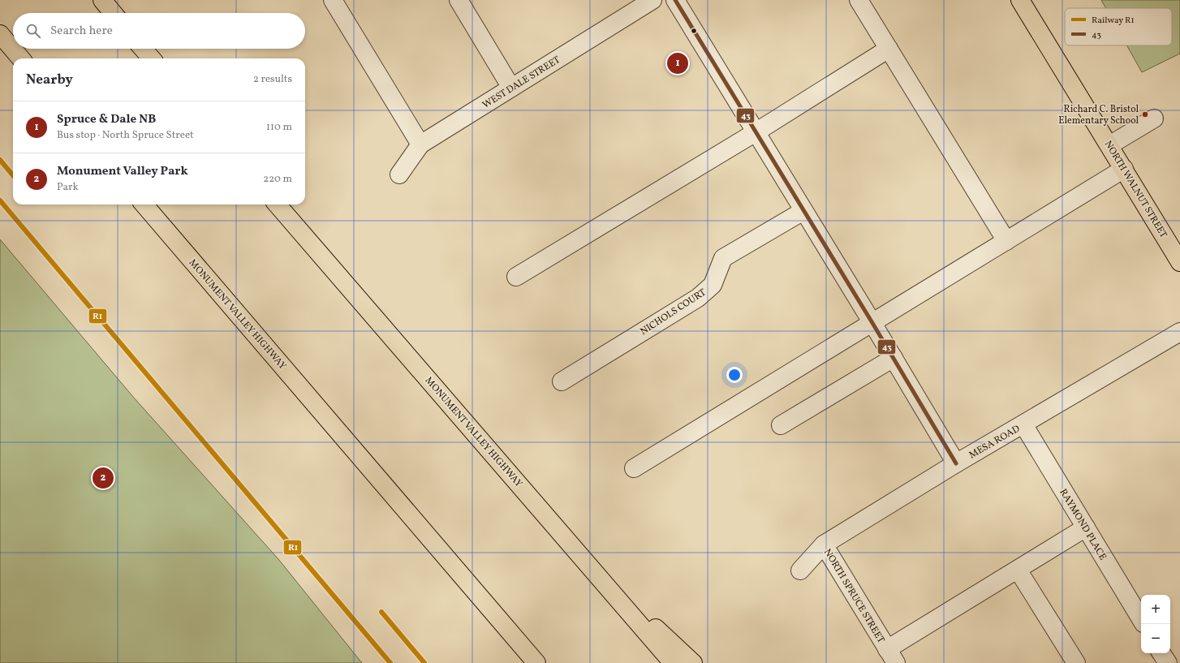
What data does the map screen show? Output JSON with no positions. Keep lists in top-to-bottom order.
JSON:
{
  "streets": {
    "main road": ["NORTH WALNUT STREET", "MONUMENT VALLEY HIGHWAY"],
    "street": [
      "WEST DALE STREET",
      "NICHOLS COURT",
      "MESA ROAD",
      "RAYMOND PLACE",
      "NORTH SPRUCE STREET"
    ]
  },
  "crossings": [
    ["MESA ROAD", "RAYMOND PLACE"],
    ["MESA ROAD", "NORTH SPRUCE STREET"]
  ],
  "places": ["Richard C. Bristol Elementary School"],
  "lines": ["transit line 43", "rail line R1"],
  "legend": ["Railway R1", "43"],
  "page": {
    "search": "Search here",
    "pins": ["1", "2"],
    "heading": ["Nearby", "2 results"],
    "list": [
      {
        "mark": "1",
        "name": "Spruce & Dale NB",
        "note": "Bus stop · North Spruce Street",
        "value": "110 m"
      },
      {
        "mark": "2",
        "name": "Monument Valley Park",
        "note": "Park",
        "value": "220 m"
      }
    ],
    "map_buttons": ["+", "−"]
  }
}
